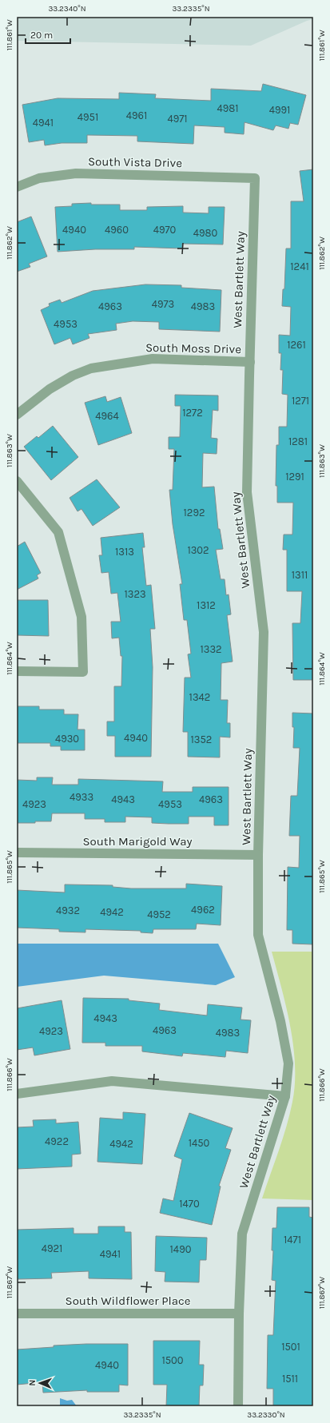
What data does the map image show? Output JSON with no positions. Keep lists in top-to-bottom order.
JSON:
{
  "streets": {
    "street": [
      "South Vista Drive",
      "West Bartlett Way",
      "South Moss Drive",
      "South Marigold Way",
      "South Wildflower Place"
    ]
  },
  "crossings": [
    ["South Vista Drive", "West Bartlett Way"],
    ["West Bartlett Way", "South Moss Drive"],
    ["West Bartlett Way", "South Marigold Way"],
    ["West Bartlett Way", "South Wildflower Place"]
  ],
  "house_numbers": [
    "4981",
    "4991",
    "4961",
    "4951",
    "4971",
    "4941",
    "4940",
    "4960",
    "4970",
    "4980",
    "1241",
    "4973",
    "4963",
    "4983",
    "4953",
    "1261",
    "1271",
    "1272",
    "4964",
    "1281",
    "1291",
    "1292",
    "1302",
    "1313",
    "1311",
    "1323",
    "1312",
    "1332",
    "1342",
    "4940",
    "4930",
    "1352",
    "4933",
    "4943",
    "4963",
    "4923",
    "4953",
    "4962",
    "4932",
    "4942",
    "4952",
    "4943",
    "4963",
    "4923",
    "4983",
    "4922",
    "1450",
    "4942",
    "1470",
    "1471",
    "4921",
    "1490",
    "4941",
    "1501",
    "1500",
    "4940",
    "1511"
  ],
  "scale_bar": "20 m",
  "north": "left",
  "coordinates": [
    "33.2340°N",
    "33.2335°N",
    "111.861°W",
    "111.862°W",
    "111.863°W",
    "111.864°W",
    "111.865°W",
    "111.866°W",
    "111.867°W",
    "33.2330°N"
  ]
}
